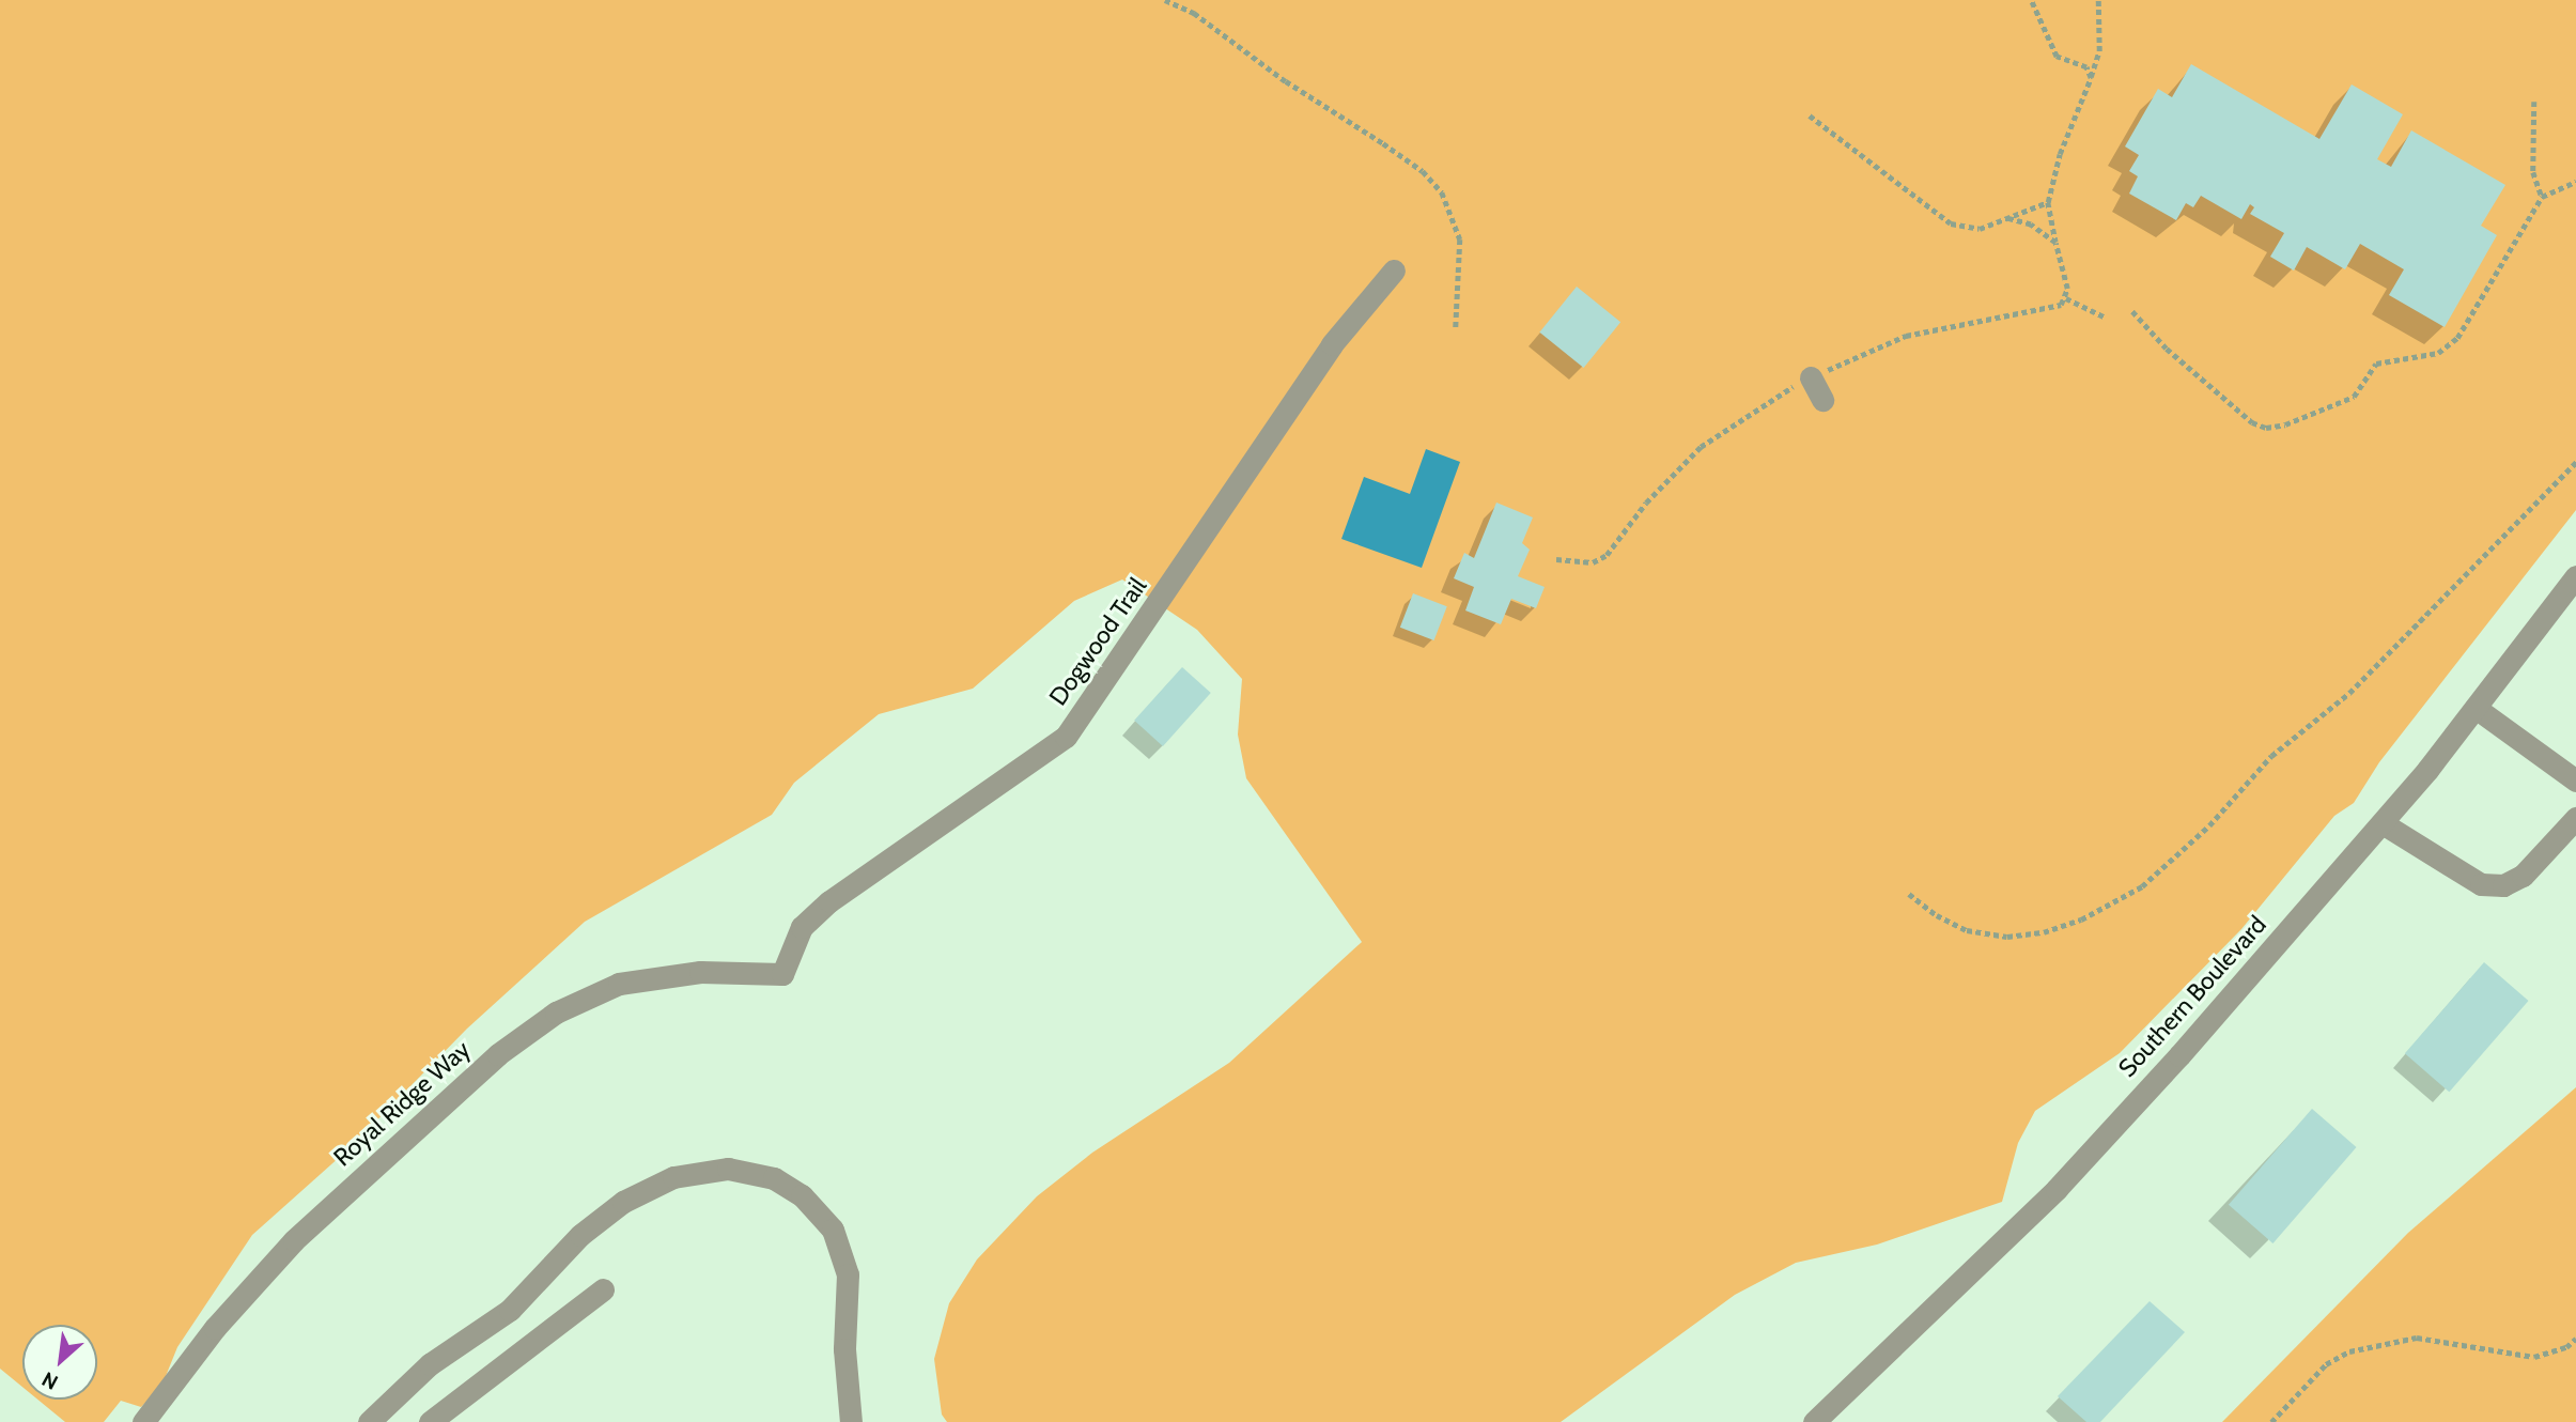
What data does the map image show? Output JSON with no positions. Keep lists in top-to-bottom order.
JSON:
{
  "streets": {
    "street": ["Dogwood Trail", "Southern Boulevard", "Royal Ridge Way"]
  },
  "crossings": [
    ["Dogwood Trail", "Royal Ridge Way"]
  ],
  "north": "bottom left"
}
